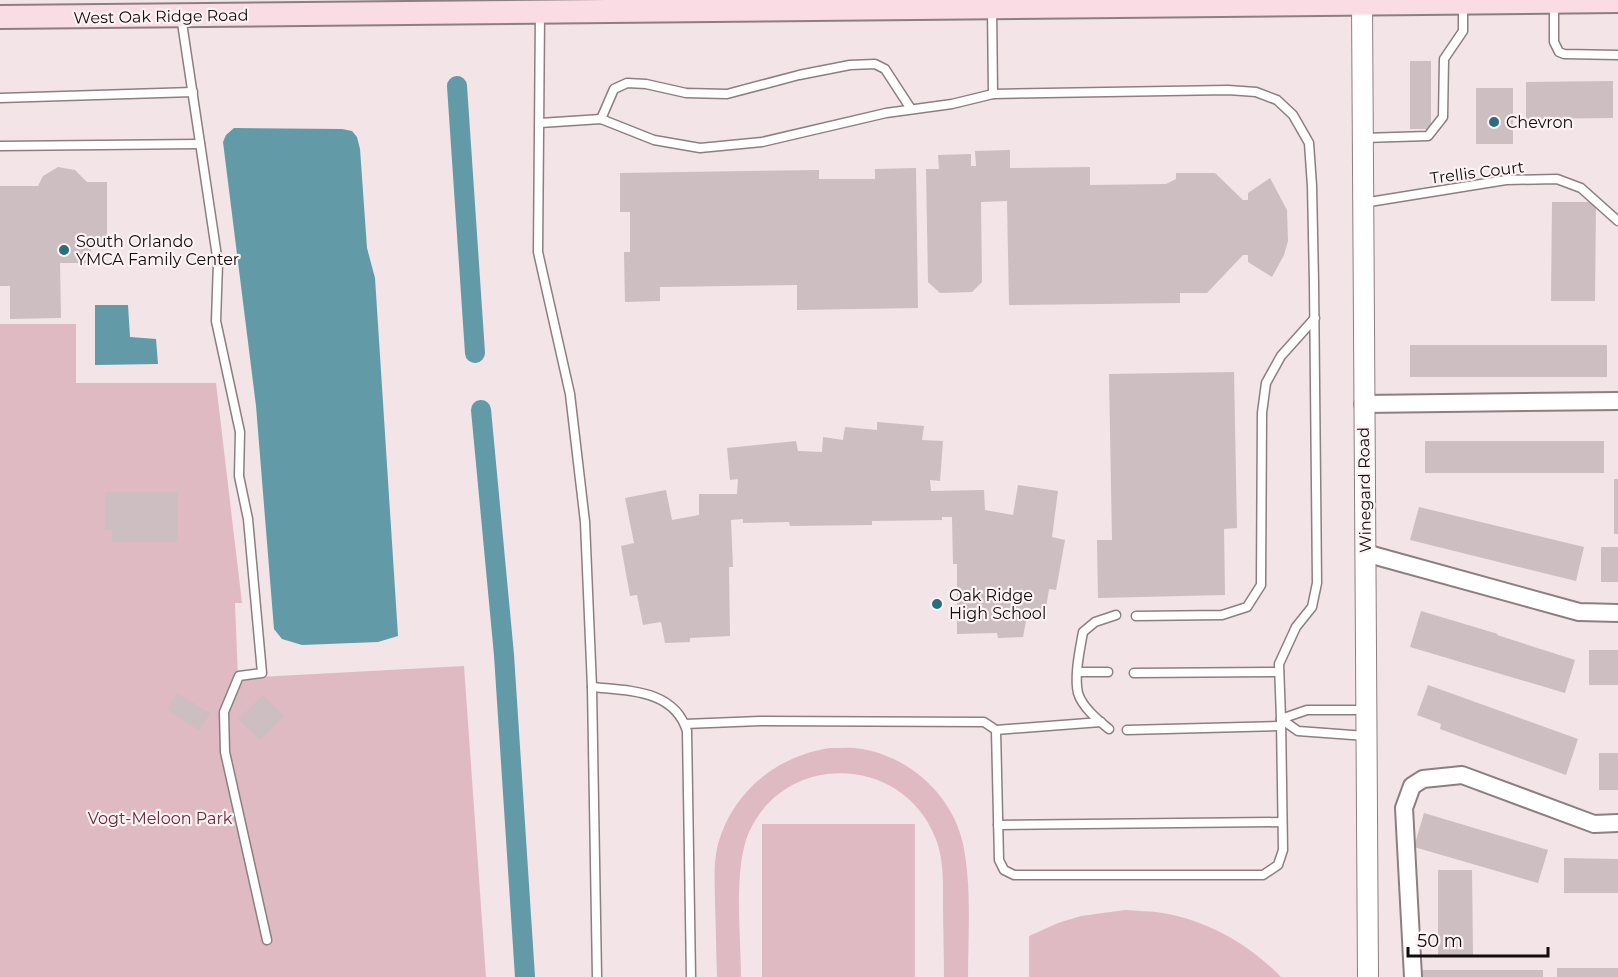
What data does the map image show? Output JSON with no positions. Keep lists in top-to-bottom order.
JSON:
{
  "streets": {
    "main road": ["West Oak Ridge Road"],
    "street": ["Winegard Road"],
    "lane": ["Trellis Court"]
  },
  "crossings": [
    ["West Oak Ridge Road", "Winegard Road"],
    ["Trellis Court", "Winegard Road"]
  ],
  "parks": ["Vogt-Meloon Park"],
  "places": ["Chevron", "South Orlando YMCA Family Center", "Oak Ridge High School"],
  "scale_bar": "50 m"
}
